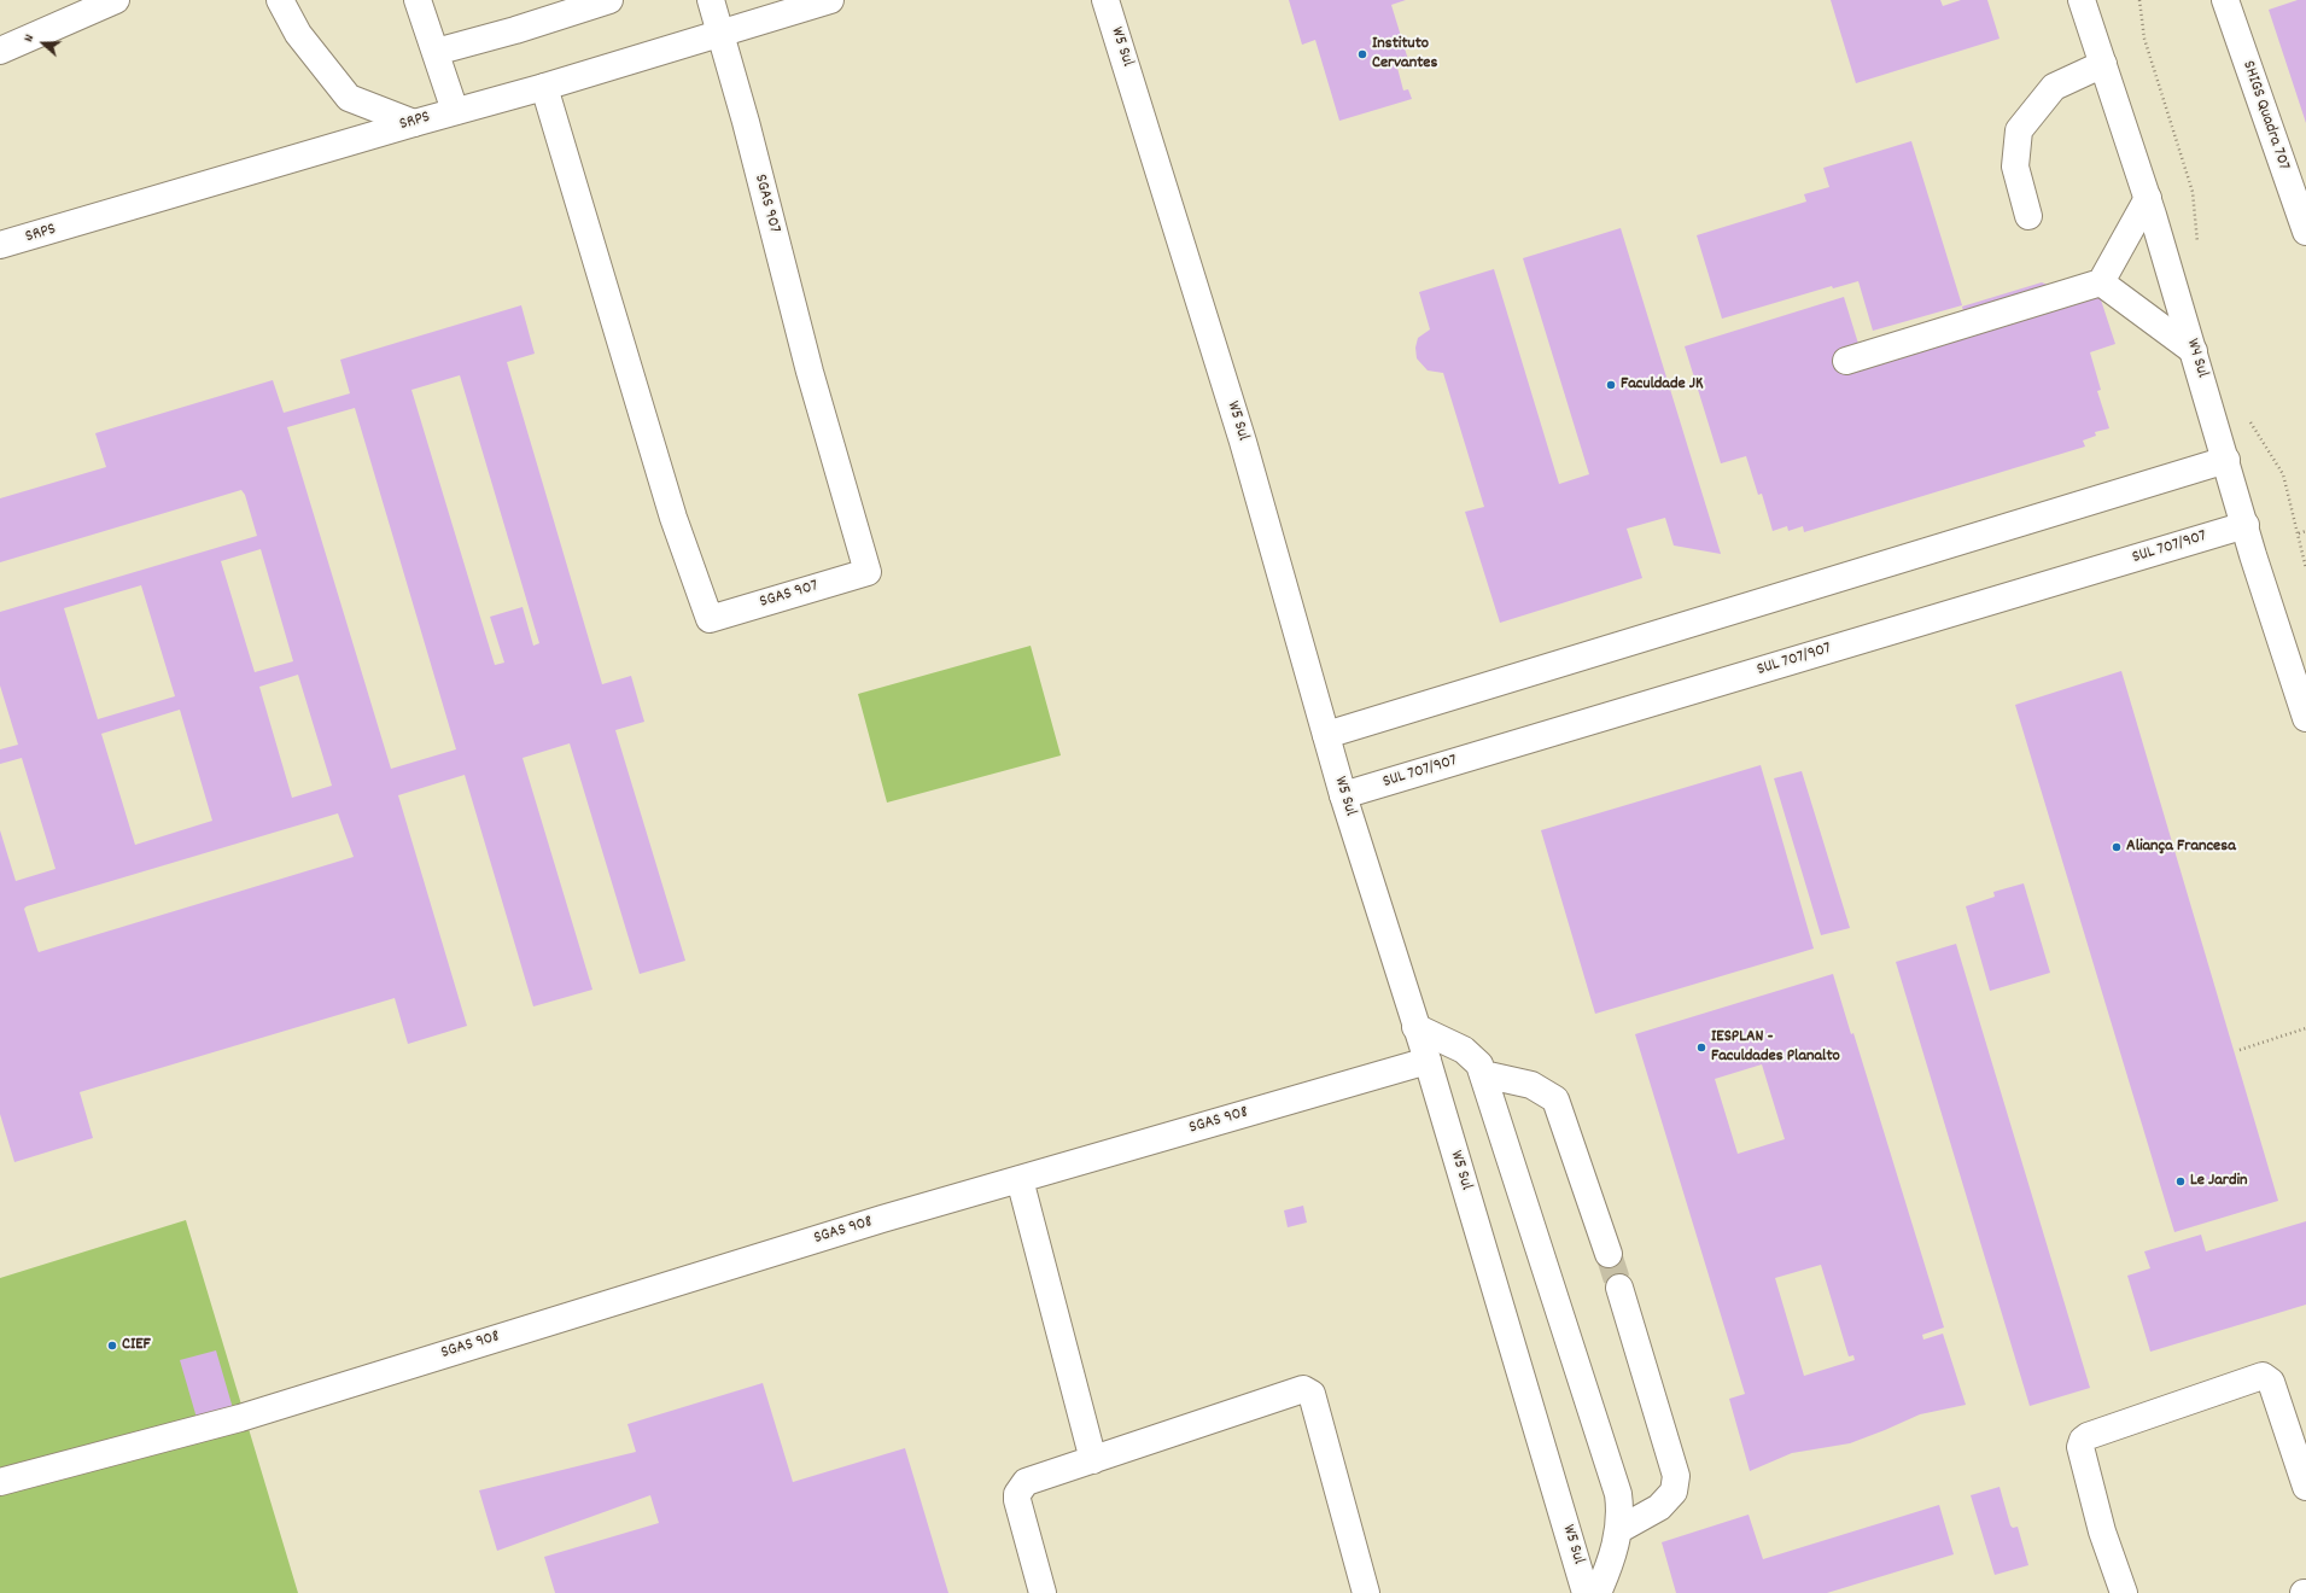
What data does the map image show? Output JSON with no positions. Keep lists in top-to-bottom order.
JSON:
{
  "streets": {
    "main road": [
      "W5 Sul",
      "SHIGS Quadra 707",
      "SRPS",
      "SGAS 907",
      "W4 Sul",
      "SUL 707/907",
      "SGAS 908"
    ]
  },
  "crossings": [
    ["W5 Sul", "SUL 707/907"],
    ["W5 Sul", "SGAS 908"],
    ["SRPS", "SGAS 907"],
    ["W4 Sul", "SUL 707/907"]
  ],
  "places": [
    "Instituto Cervantes",
    "Faculdade JK",
    "Aliança Francesa",
    "IESPLAN - Faculdades Planalto",
    "Le Jardin",
    "CIEF"
  ],
  "north": "left"
}
